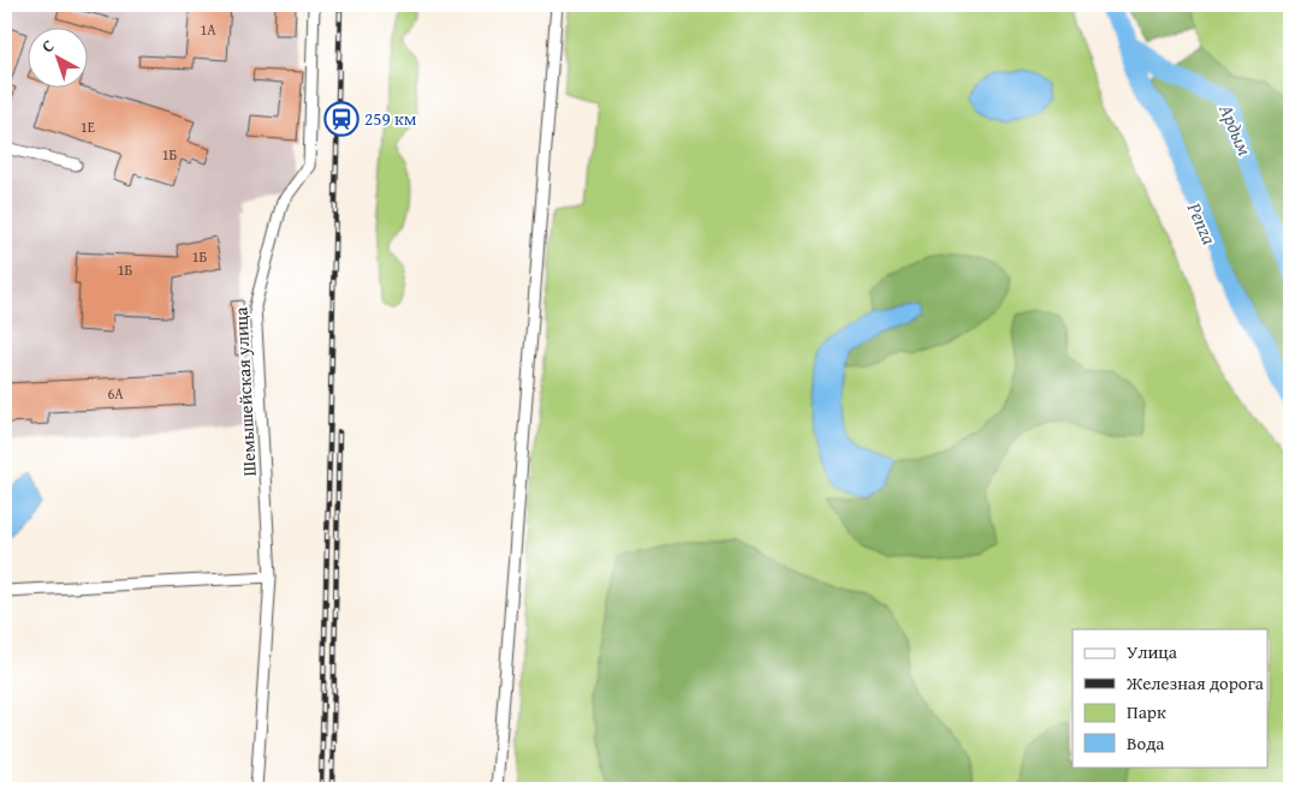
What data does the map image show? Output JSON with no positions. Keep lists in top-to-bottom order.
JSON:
{
  "streets": {
    "street": ["Шемышейская улица"]
  },
  "water": ["Ардым", "Penza"],
  "places": {
    "station": ["259 км"]
  },
  "house_numbers": [
    "1А",
    "1Е",
    "1Б",
    "1Б",
    "1Б",
    "6А"
  ],
  "legend": [
    "Улица",
    "Железная дорога",
    "Парк",
    "Вода"
  ],
  "north": "top left"
}
